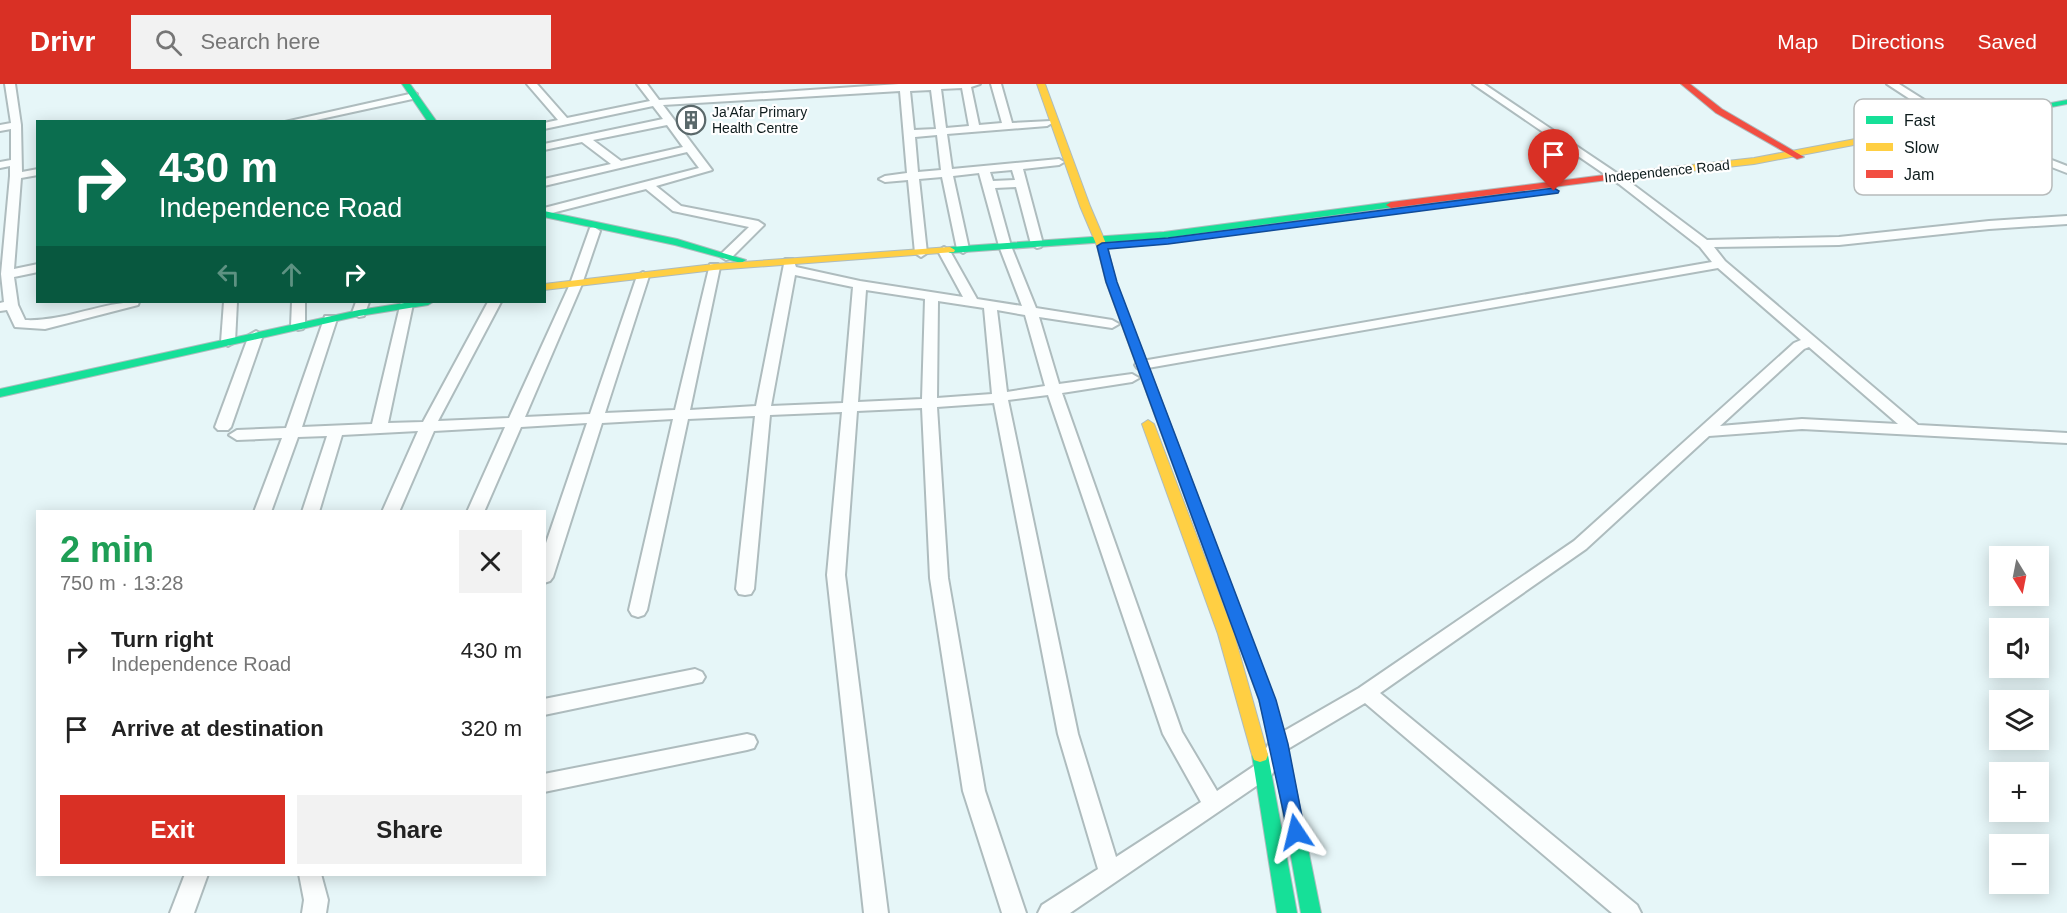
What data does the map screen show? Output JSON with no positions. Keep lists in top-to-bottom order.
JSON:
{
  "streets": {
    "main road": ["Independence Road"]
  },
  "places": {
    "building": ["Ja'Afar Primary Health Centre"]
  },
  "legend": ["Fast", "Slow", "Jam"],
  "north": "bottom",
  "page": {
    "header": "Drivr",
    "search": "Search here",
    "nav": ["Map", "Directions", "Saved"],
    "turn": ["430 m", "Independence Road"],
    "heading": ["2 min", "750 m · 13:28"],
    "map_buttons": ["+", "−"],
    "list": [
      {
        "name": "Turn right",
        "note": "Independence Road",
        "value": "430 m"
      },
      {
        "name": "Arrive at destination",
        "value": "320 m"
      }
    ],
    "buttons": ["Exit", "Share"]
  }
}
